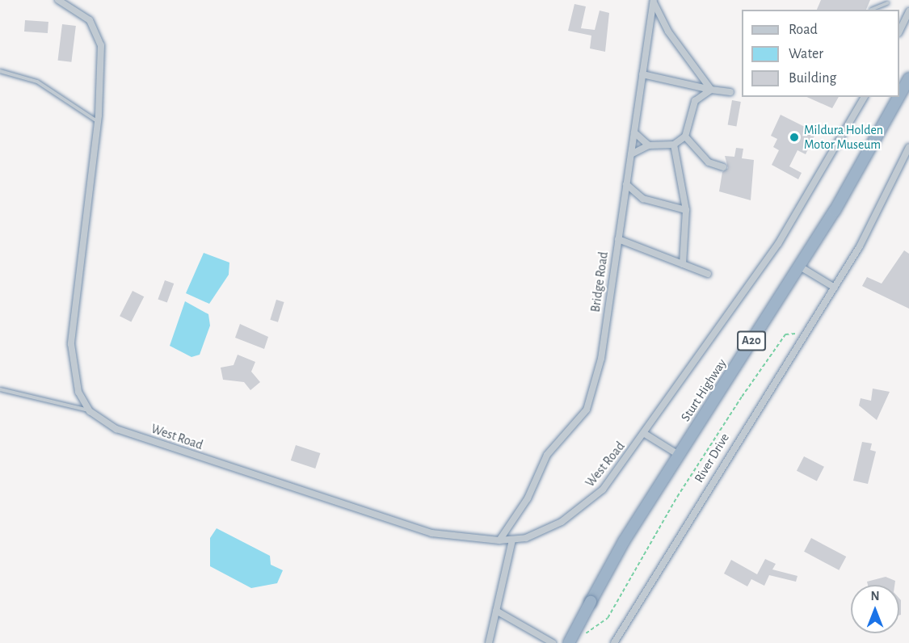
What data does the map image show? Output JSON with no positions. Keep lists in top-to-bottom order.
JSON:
{
  "streets": {
    "highway": ["A20", "Sturt Highway"],
    "street": ["Bridge Road", "West Road", "River Drive"]
  },
  "crossings": [
    ["Bridge Road", "West Road"]
  ],
  "places": ["Mildura Holden Motor Museum"],
  "legend": ["Road", "Water", "Building"],
  "north": "top"
}
